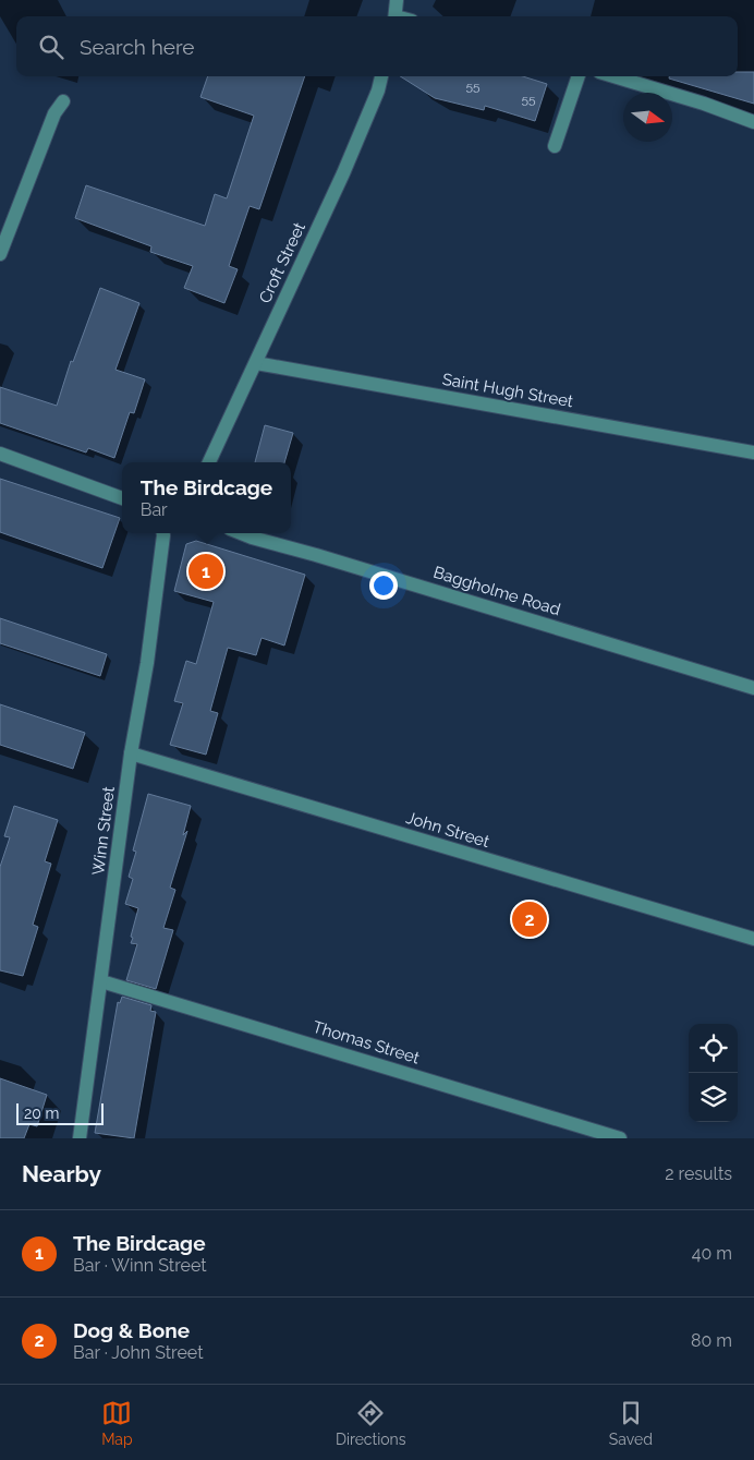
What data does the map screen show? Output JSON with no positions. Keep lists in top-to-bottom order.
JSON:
{
  "streets": {
    "street": [
      "Croft Street",
      "Saint Hugh Street",
      "Baggholme Road",
      "John Street",
      "Winn Street",
      "Thomas Street"
    ]
  },
  "crossings": [
    ["Croft Street", "Saint Hugh Street"],
    ["John Street", "Winn Street"],
    ["Winn Street", "Thomas Street"]
  ],
  "house_numbers": ["55", "55"],
  "scale_bar": "20 m",
  "north": "right",
  "page": {
    "search": "Search here",
    "popup": ["The Birdcage", "Bar"],
    "pins": ["1", "2"],
    "scale": "20 m",
    "heading": ["Nearby", "2 results"],
    "list": [
      {
        "mark": "1",
        "name": "The Birdcage",
        "note": "Bar · Winn Street",
        "value": "40 m"
      },
      {
        "mark": "2",
        "name": "Dog & Bone",
        "note": "Bar · John Street",
        "value": "80 m"
      }
    ],
    "nav": ["Map", "Directions", "Saved"]
  }
}
